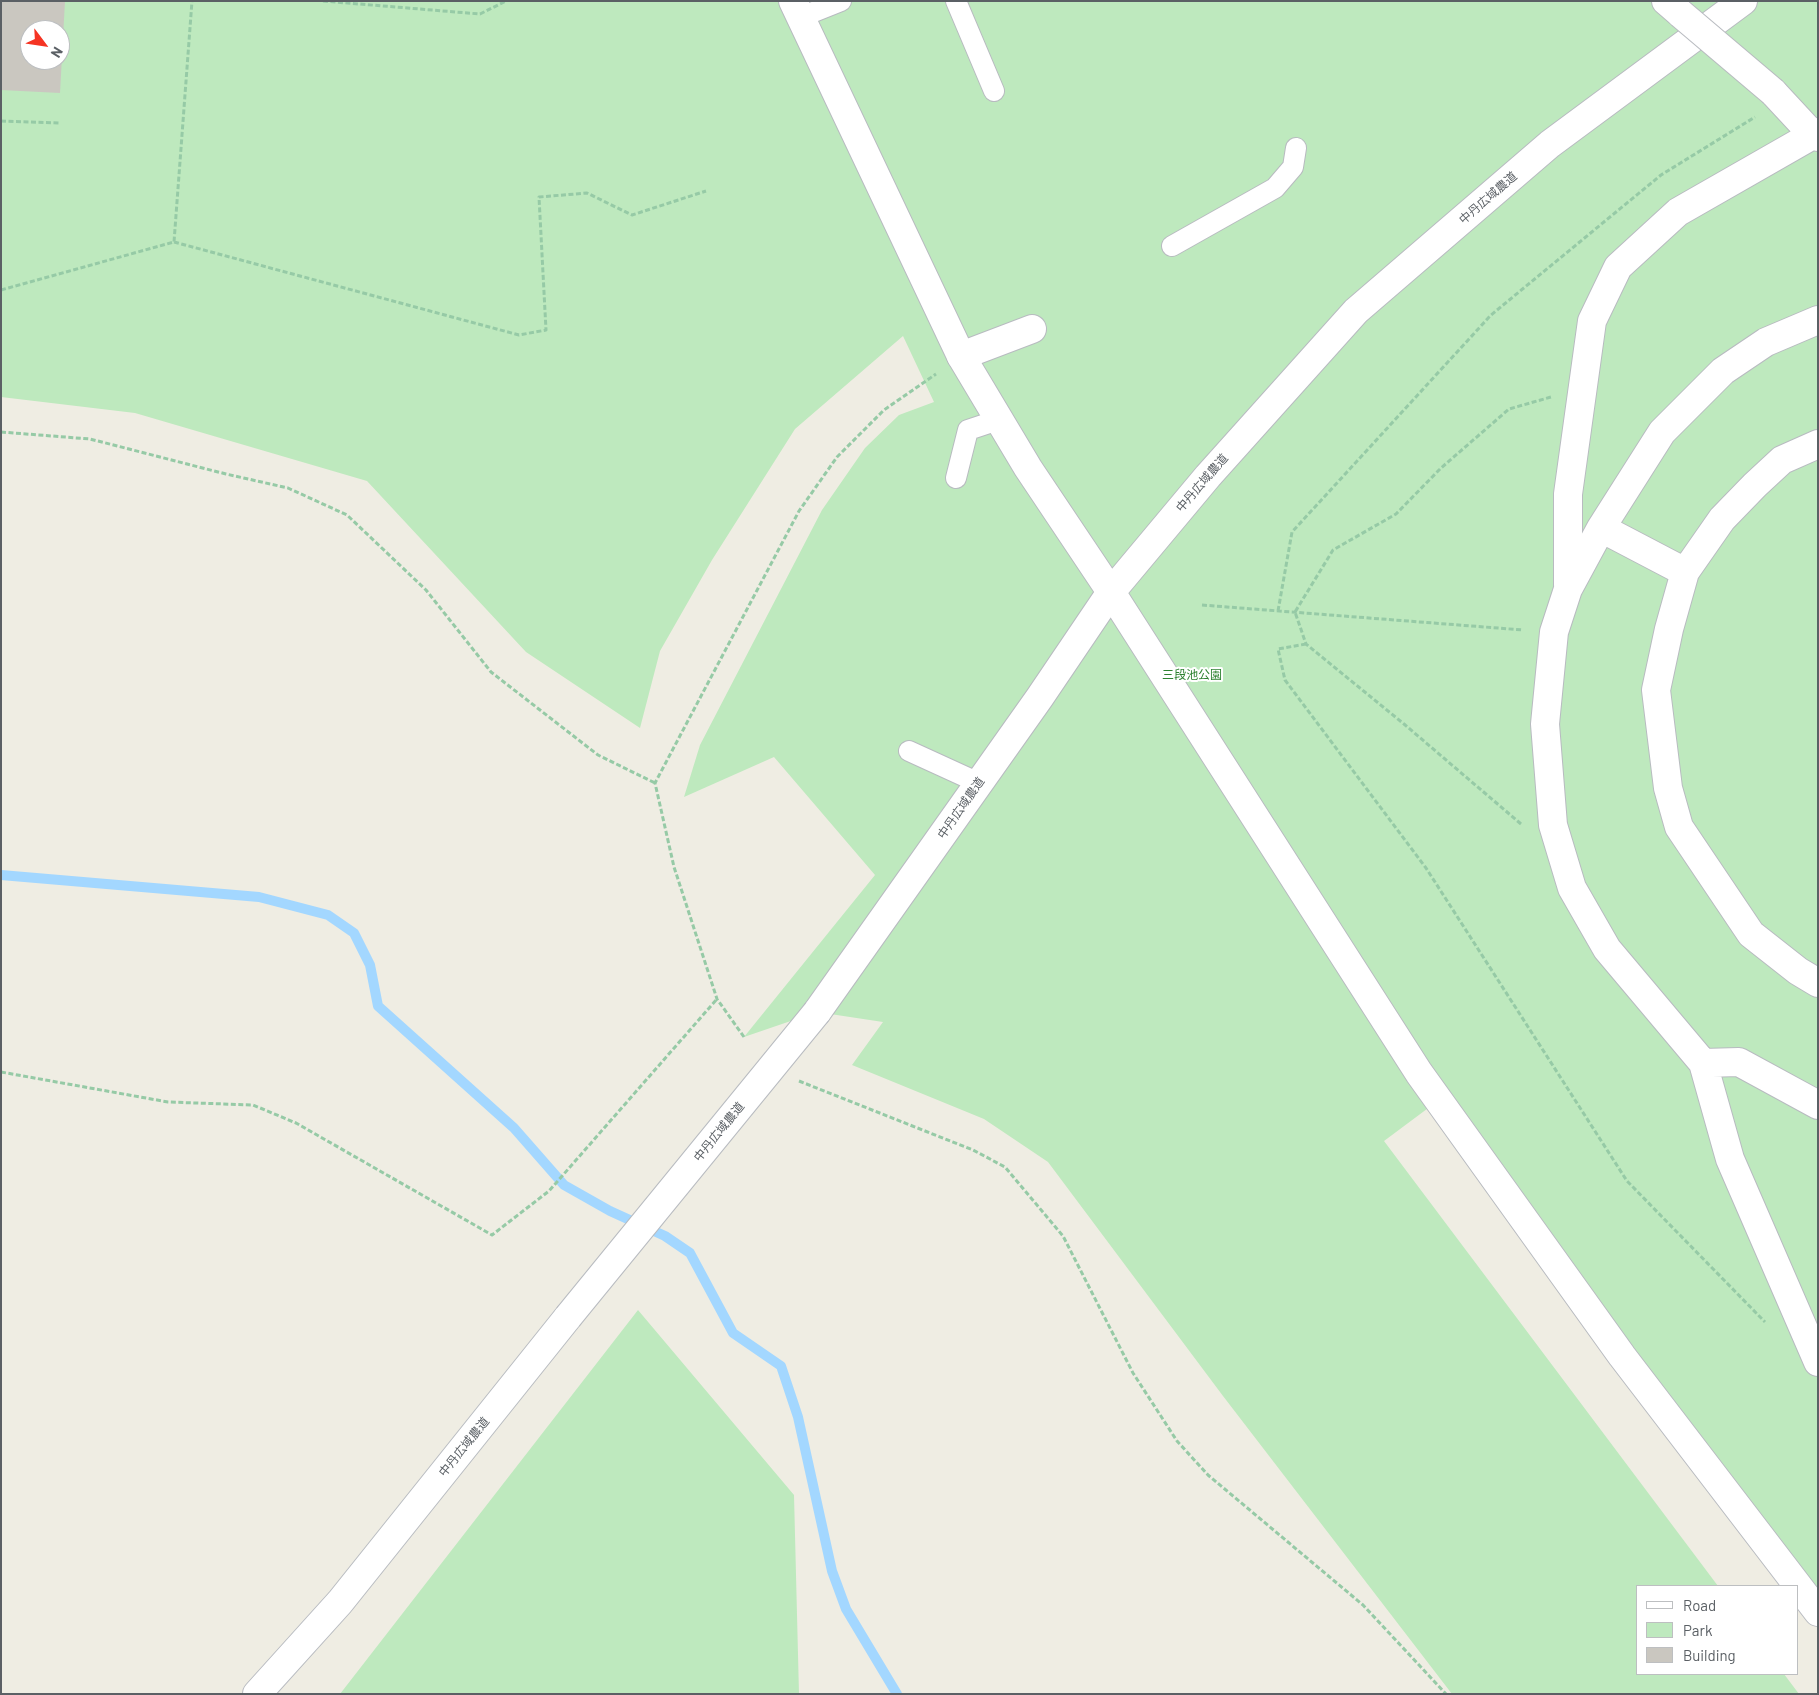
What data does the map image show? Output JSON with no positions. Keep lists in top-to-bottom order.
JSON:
{
  "streets": {
    "street": ["中丹広域農道"]
  },
  "parks": ["三段池公園"],
  "legend": ["Road", "Park", "Building"],
  "north": "bottom right"
}
